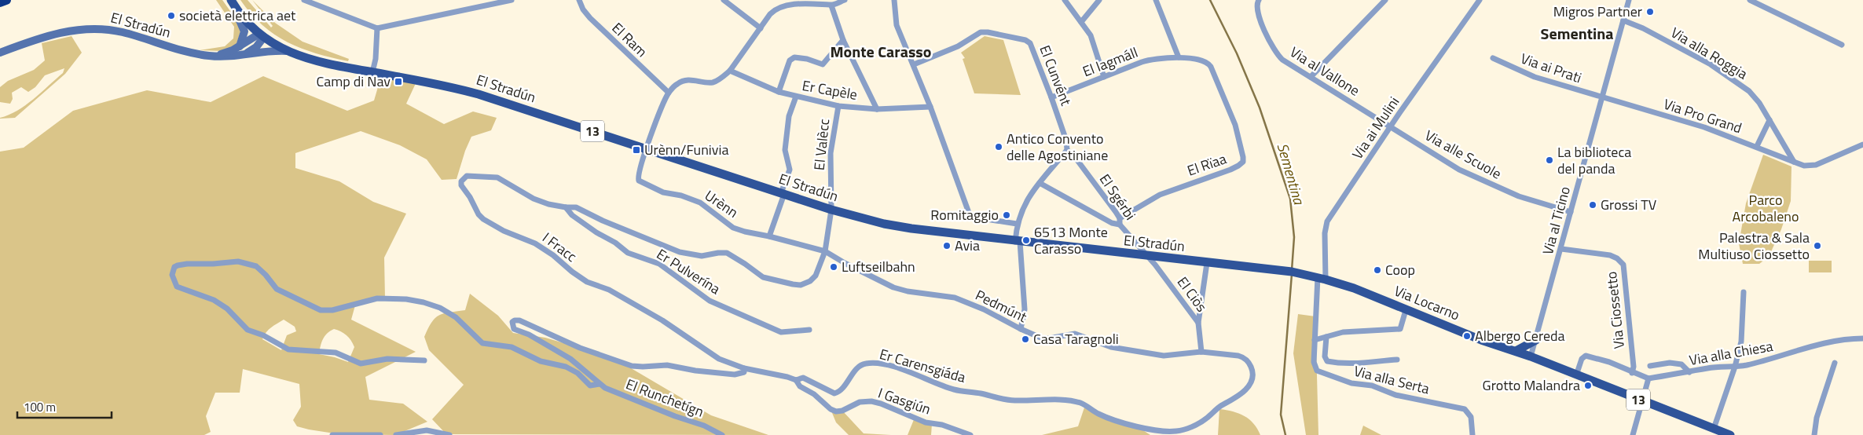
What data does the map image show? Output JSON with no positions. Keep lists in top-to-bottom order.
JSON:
{
  "streets": {
    "main road": ["El Stradún", "13", "Via Locarno"],
    "street": [
      "El Ram",
      "Via alla Roggia",
      "El Iagmáll",
      "Via ai Prati",
      "Via al Vallone",
      "El Cunvént",
      "Er Capèle",
      "Via Pro Grand",
      "Via ai Mulini",
      "El Valècc",
      "Via alle Scuole",
      "El Rïaa",
      "El Sgérbi",
      "Urènn",
      "Via al Ticino",
      "I Fracc",
      "Er Pulverína",
      "El Ciòs",
      "Pedmúnt",
      "Via Ciossetto",
      "Via alla Chiesa",
      "Er Carensgiáda",
      "Via alla Serta",
      "El Runchetígn",
      "I Gasgiún"
    ]
  },
  "crossings": [
    ["El Stradún", "Via ai Mulini"],
    ["El Stradún", "13"],
    ["El Stradún", "El Valècc"],
    ["El Stradún", "El Sgérbi"],
    ["El Stradún", "Urènn"],
    ["El Stradún", "I Fracc"],
    ["El Stradún", "El Ciòs"],
    ["El Stradún", "Via Locarno"],
    ["El Stradún", "Via alla Serta"],
    ["El Ram", "Urènn"],
    ["Via alla Roggia", "Via Pro Grand"],
    ["Via alla Roggia", "Via al Ticino"],
    ["El Iagmáll", "El Cunvént"],
    ["El Iagmáll", "El Rïaa"],
    ["Via ai Prati", "Via Pro Grand"],
    ["Via ai Prati", "Via al Ticino"],
    ["Via al Vallone", "Via ai Mulini"],
    ["Via al Vallone", "Via alle Scuole"],
    ["El Cunvént", "El Sgérbi"],
    ["Er Capèle", "El Valècc"],
    ["Via Pro Grand", "Via al Ticino"],
    ["Via ai Mulini", "Via alle Scuole"],
    ["Via ai Mulini", "Via Locarno"],
    ["Via ai Mulini", "Via alla Serta"],
    ["El Valècc", "I Fracc"],
    ["Via alle Scuole", "Via al Ticino"],
    ["El Rïaa", "El Sgérbi"],
    ["El Sgérbi", "El Ciòs"],
    ["Urènn", "I Fracc"],
    ["Urènn", "Pedmúnt"],
    ["Via al Ticino", "Via Locarno"],
    ["Via al Ticino", "Via Ciossetto"],
    ["I Fracc", "Er Pulverína"],
    ["I Fracc", "Pedmúnt"],
    ["I Fracc", "Er Carensgiáda"],
    ["El Ciòs", "Pedmúnt"],
    ["Via Locarno", "Via alla Serta"],
    ["Pedmúnt", "Er Carensgiáda"],
    ["Er Carensgiáda", "I Gasgiún"]
  ],
  "districts": ["Sementina", "Monte Carasso"],
  "water": ["Sementina"],
  "parks": ["Parco Arcobaleno"],
  "places": {
    "other": [
      "Migros Partner",
      "società elettrica aet",
      "Antico Convento delle Agostiniane",
      "La biblioteca del panda",
      "Grossi TV",
      "Romitaggio",
      "6513 Monte Carasso",
      "Avia",
      "Palestra & Sala Multiuso Ciossetto",
      "Luftseilbahn",
      "Coop",
      "Albergo Cereda",
      "Casa Taragnoli",
      "Grotto Malandra"
    ],
    "transit": ["Camp di Nav", "Urènn/Funivia"]
  },
  "scale_bar": "100 m"
}
